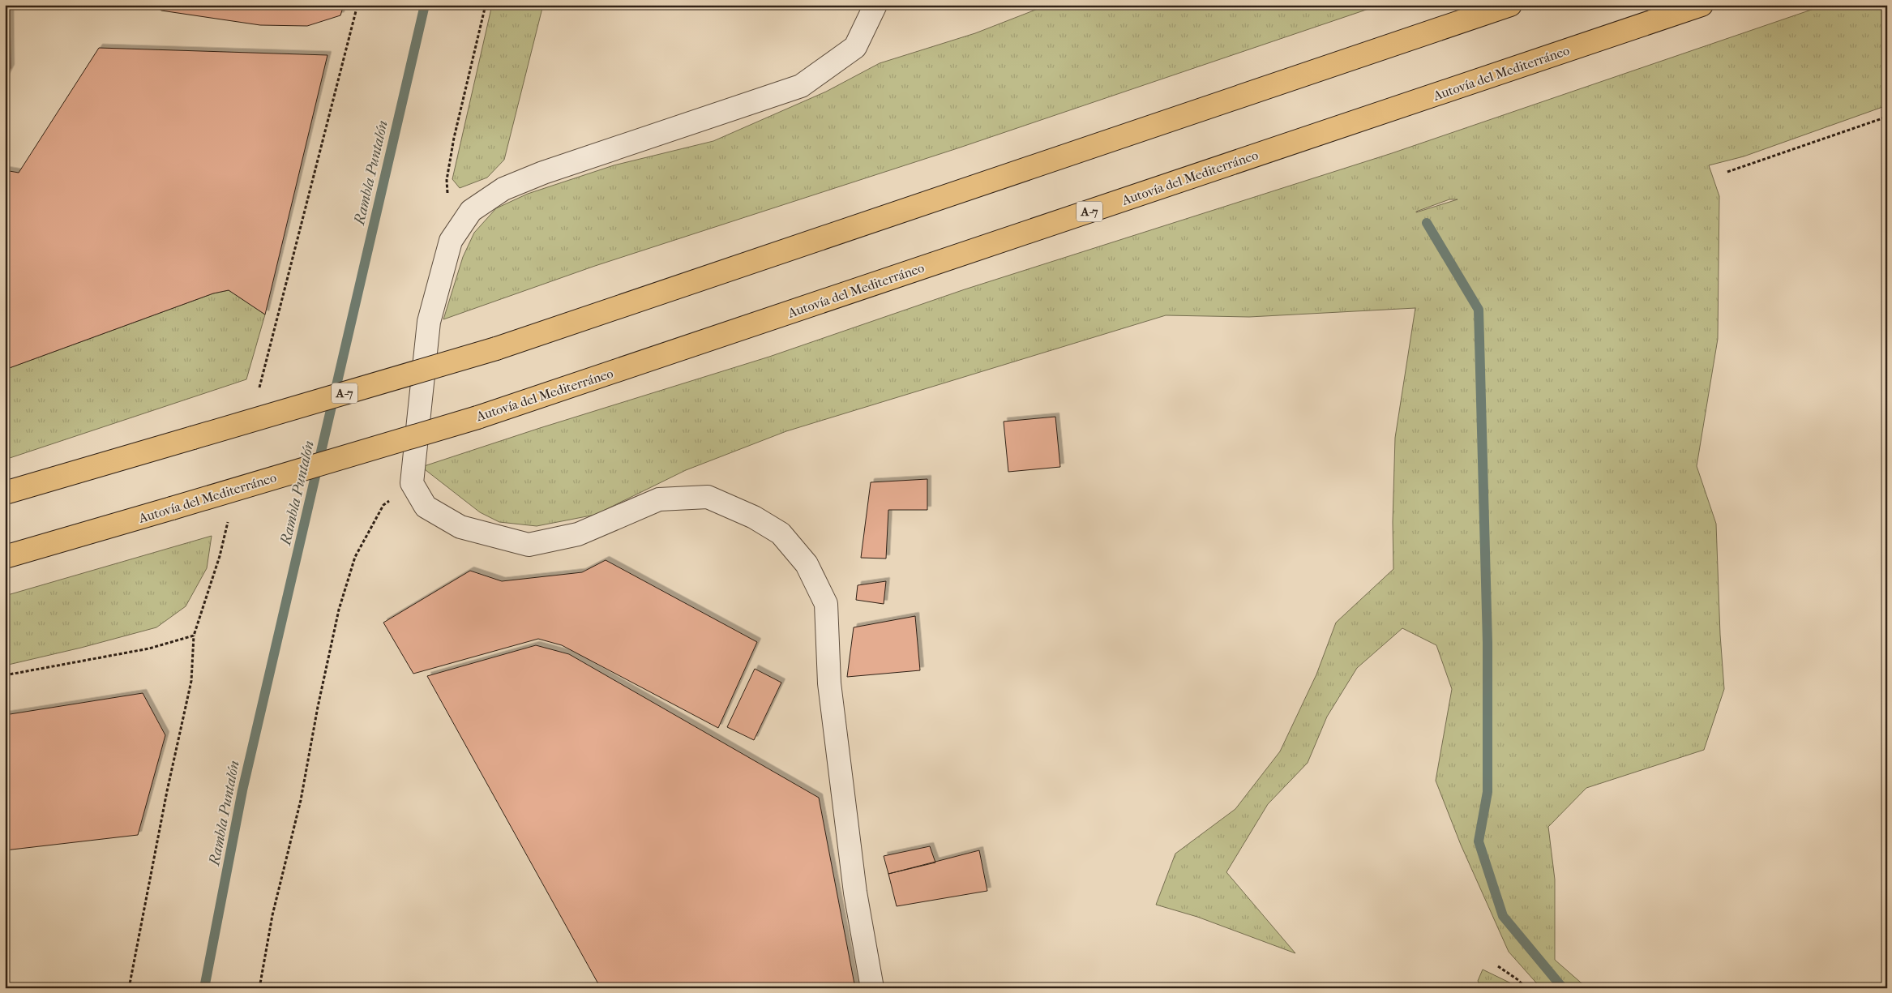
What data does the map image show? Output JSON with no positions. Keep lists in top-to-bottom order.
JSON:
{
  "streets": {
    "highway": ["Autovía del Mediterráneo", "A-7"]
  },
  "water": ["Rambla Puntalón"]
}
